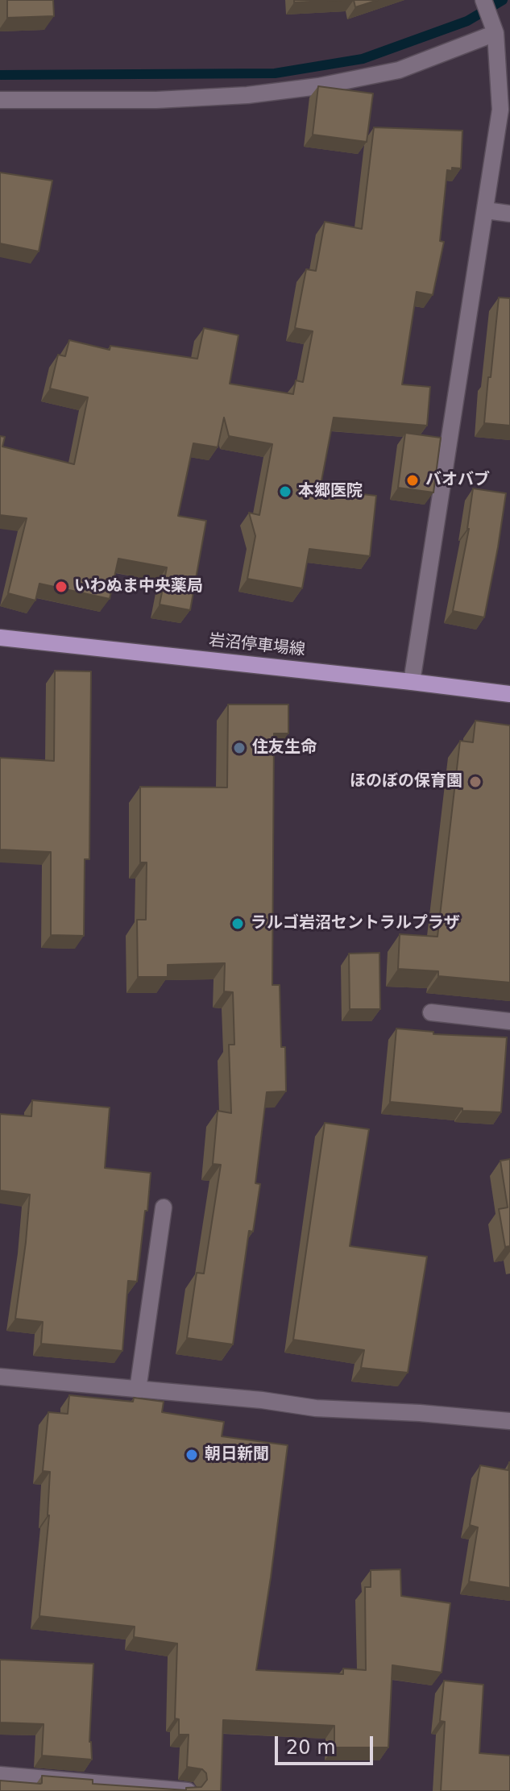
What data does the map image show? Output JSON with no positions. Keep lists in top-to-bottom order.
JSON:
{
  "streets": {
    "main road": ["岩沼停車場線"]
  },
  "places": [
    "バオバブ",
    "本郷医院",
    "いわぬま中央薬局",
    "住友生命",
    "ほのぼの保育園",
    "ラルゴ岩沼セントラルプラザ",
    "朝日新聞"
  ],
  "scale_bar": "20 m"
}
